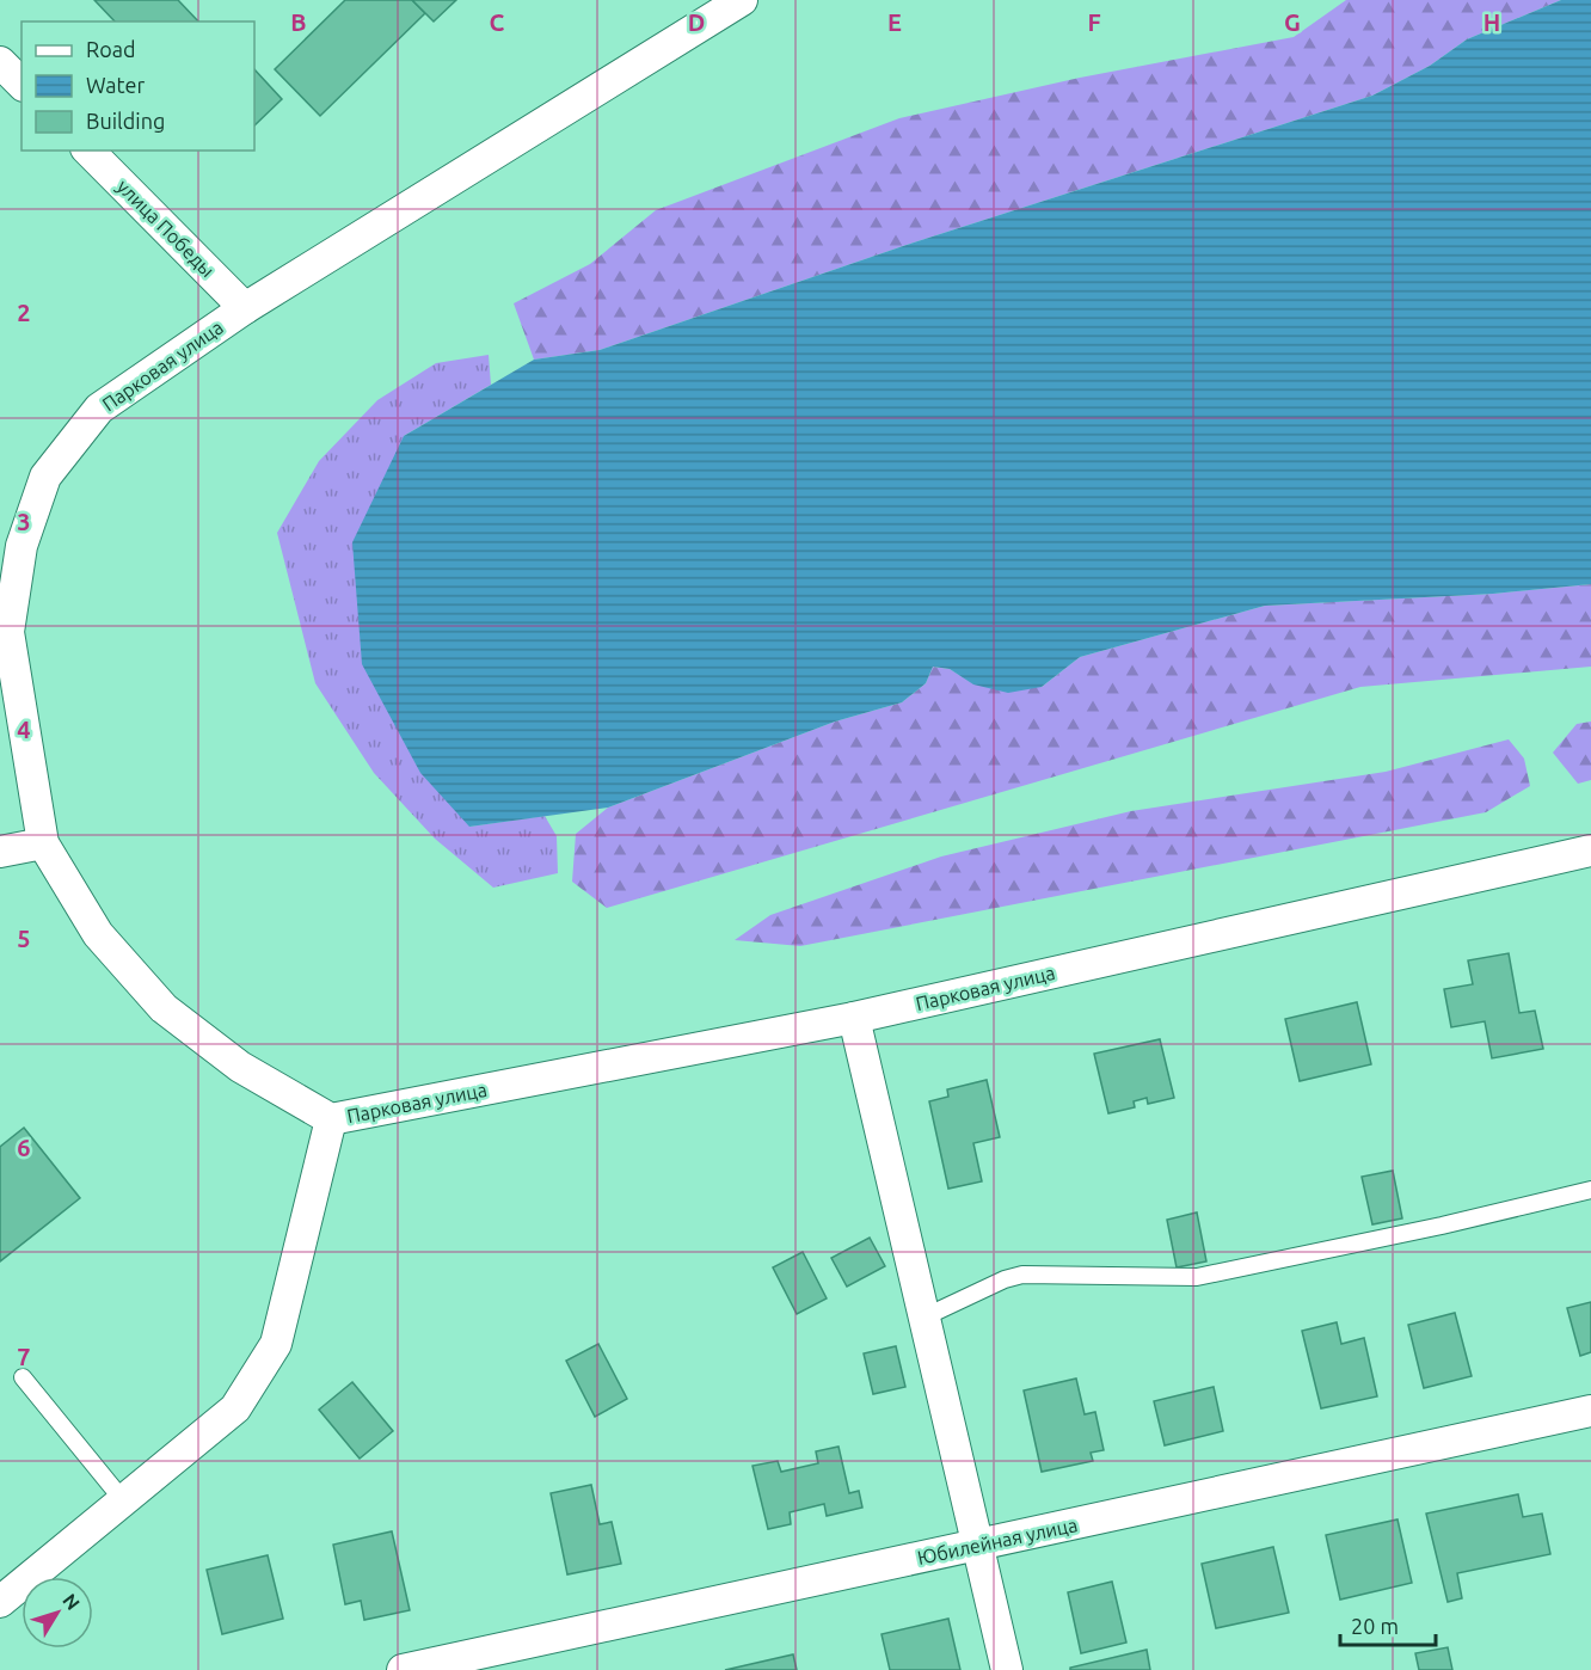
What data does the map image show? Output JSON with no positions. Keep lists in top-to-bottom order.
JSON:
{
  "streets": {
    "street": ["улица Победы", "Парковая улица", "Юбилейная улица"]
  },
  "crossings": [
    ["улица Победы", "Парковая улица"]
  ],
  "legend": ["Road", "Water", "Building"],
  "scale_bar": "20 m",
  "north": "top right",
  "grid": {
    "columns": [
      "B",
      "C",
      "D",
      "E",
      "F",
      "G",
      "H"
    ],
    "rows": [
      "2",
      "3",
      "4",
      "5",
      "6",
      "7"
    ]
  }
}
